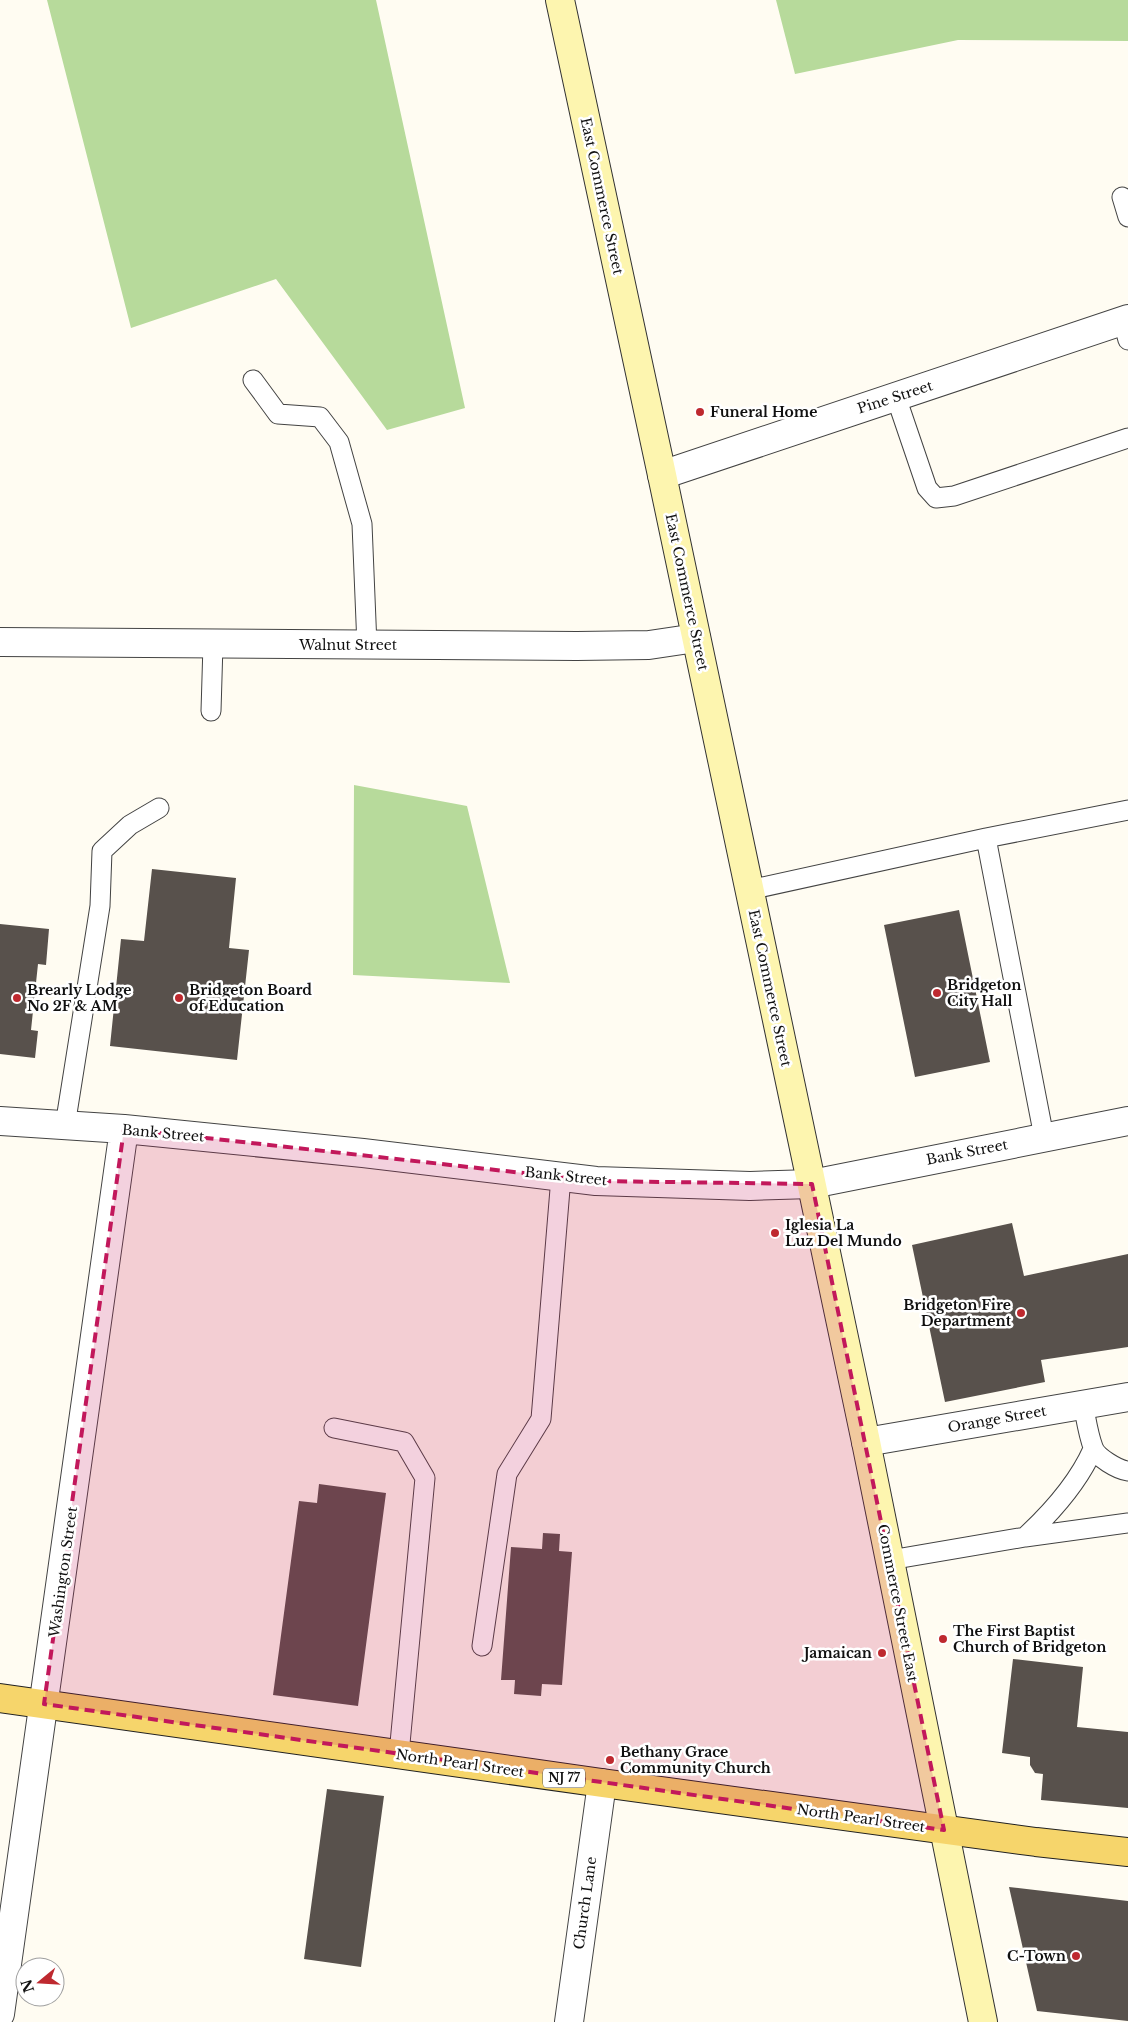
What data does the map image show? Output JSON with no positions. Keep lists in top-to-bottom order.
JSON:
{
  "streets": {
    "main road": ["North Pearl Street", "NJ 77"],
    "street": [
      "East Commerce Street",
      "Pine Street",
      "Walnut Street",
      "Bank Street",
      "Orange Street",
      "Washington Street",
      "Commerce Street East",
      "Church Lane"
    ]
  },
  "crossings": [
    ["East Commerce Street", "Pine Street"],
    ["East Commerce Street", "Walnut Street"],
    ["East Commerce Street", "Bank Street"],
    ["East Commerce Street", "Commerce Street East"],
    ["Bank Street", "Washington Street"],
    ["Bank Street", "Commerce Street East"],
    ["Orange Street", "Commerce Street East"],
    ["Washington Street", "North Pearl Street"],
    ["Commerce Street East", "North Pearl Street"],
    ["North Pearl Street", "Church Lane"]
  ],
  "places": [
    "Funeral Home",
    "Bridgeton City Hall",
    "Brearly Lodge No 2F & AM",
    "Bridgeton Board of Education",
    "Iglesia La Luz Del Mundo",
    "Bridgeton Fire Department",
    "The First Baptist Church of Bridgeton",
    "Jamaican",
    "Bethany Grace Community Church",
    "C-Town"
  ],
  "north": "left"
}
